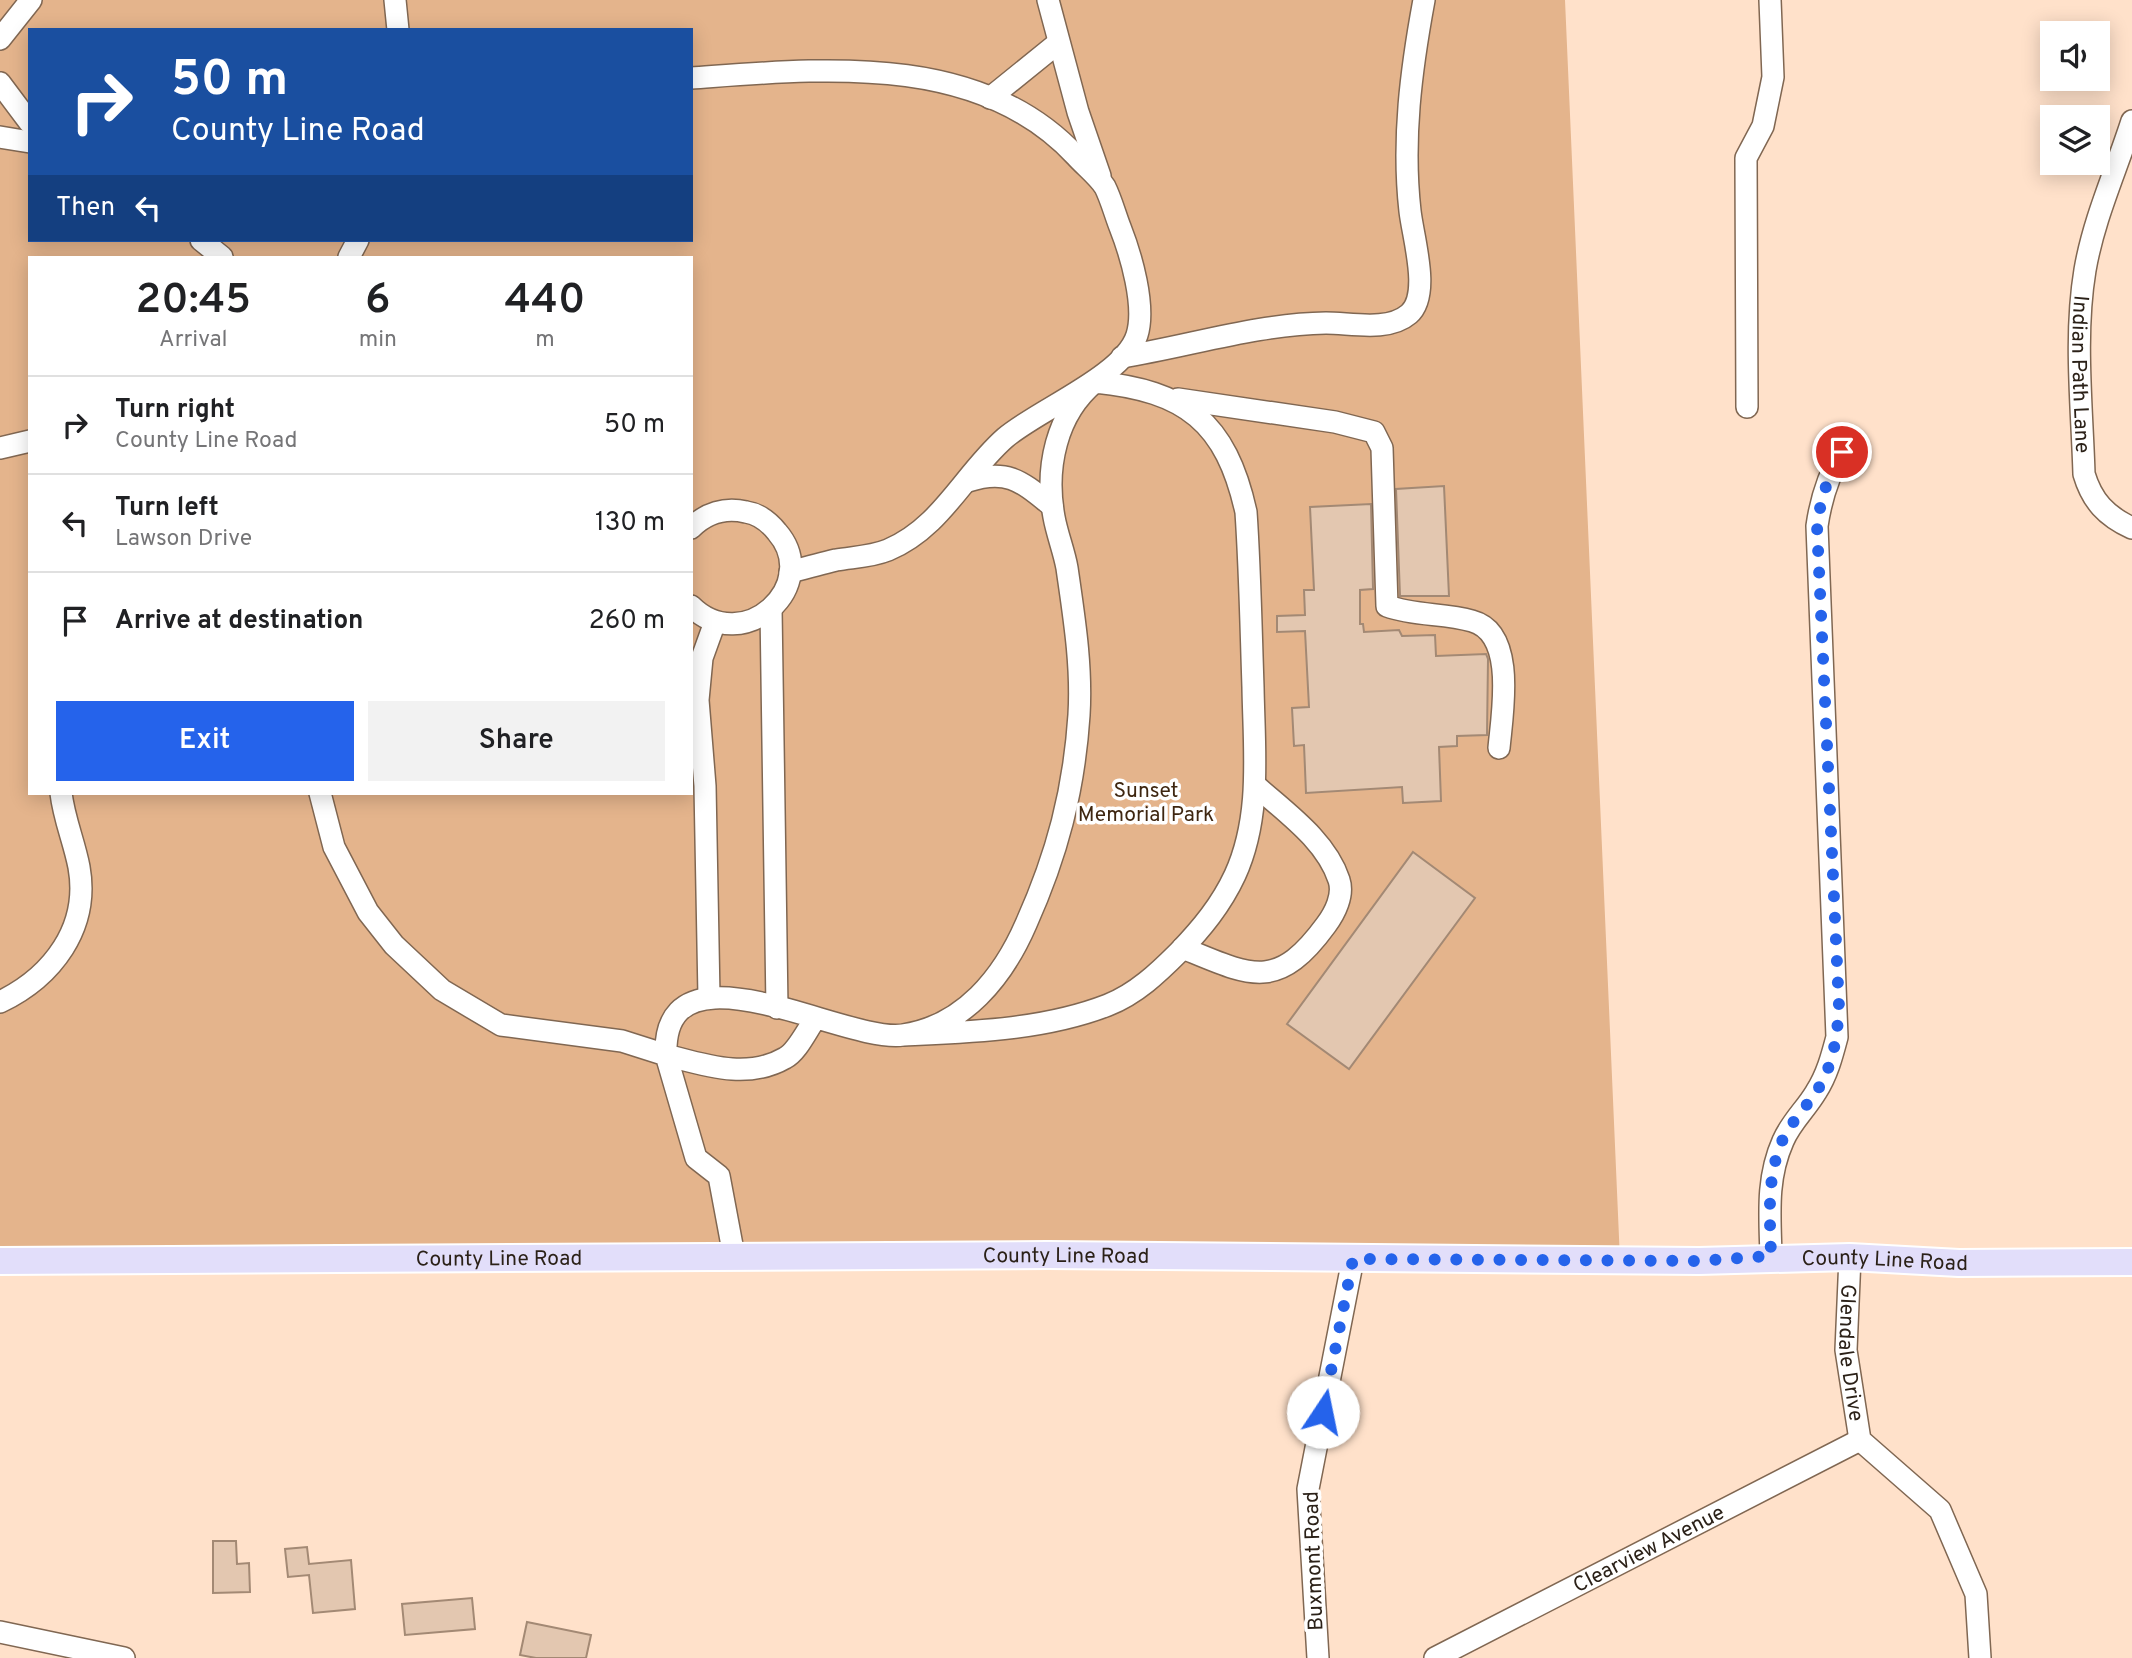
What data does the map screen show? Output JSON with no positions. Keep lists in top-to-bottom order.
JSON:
{
  "streets": {
    "main road": ["County Line Road"],
    "street": [
      "Indian Path Lane",
      "Glendale Drive",
      "Clearview Avenue",
      "Buxmont Road"
    ]
  },
  "crossings": [
    ["County Line Road", "Glendale Drive"],
    ["County Line Road", "Buxmont Road"],
    ["Glendale Drive", "Clearview Avenue"]
  ],
  "parks": ["Sunset Memorial Park"],
  "page": {
    "turn": ["50 m", "County Line Road"],
    "then": "Then",
    "eta": [
      "20:45",
      "Arrival",
      "6",
      "min",
      "440",
      "m"
    ],
    "list": [
      {
        "name": "Turn right",
        "note": "County Line Road",
        "value": "50 m"
      },
      {
        "name": "Turn left",
        "note": "Lawson Drive",
        "value": "130 m"
      },
      {
        "name": "Arrive at destination",
        "value": "260 m"
      }
    ],
    "buttons": ["Exit", "Share"]
  }
}
